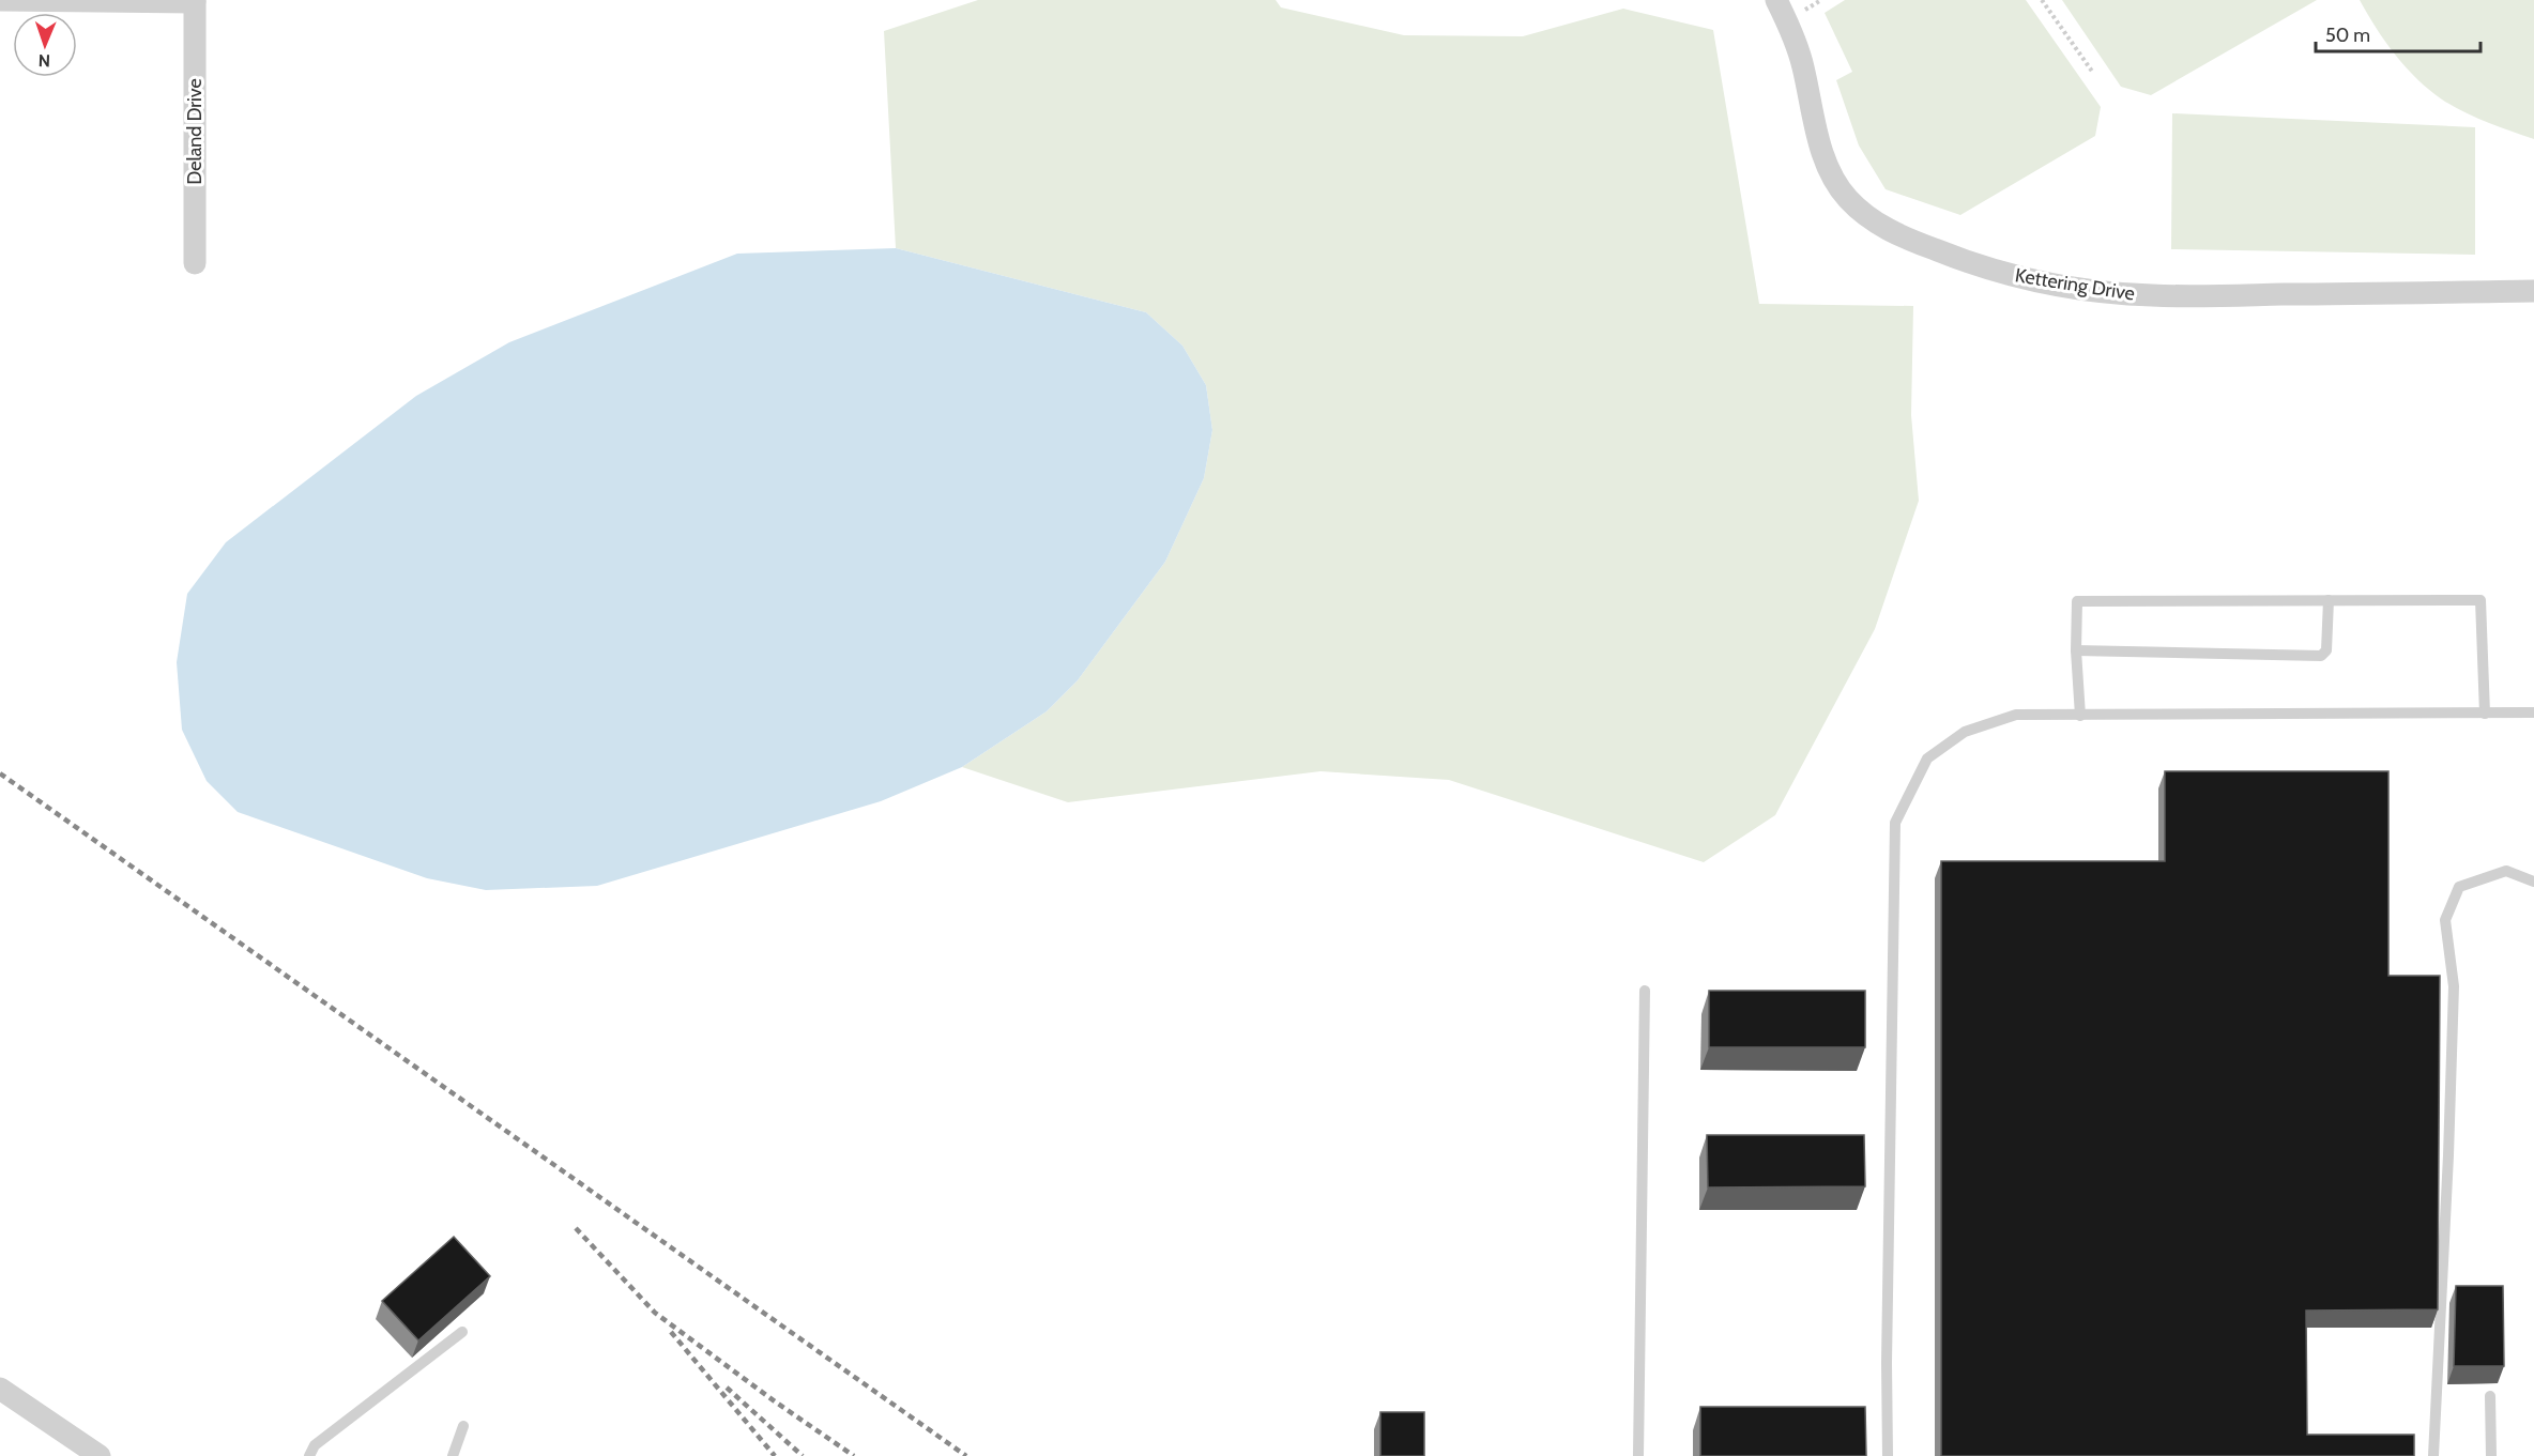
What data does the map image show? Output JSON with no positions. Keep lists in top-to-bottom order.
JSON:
{
  "streets": {
    "street": ["Deland Drive", "Kettering Drive"]
  },
  "scale_bar": "50 m",
  "north": "bottom"
}
